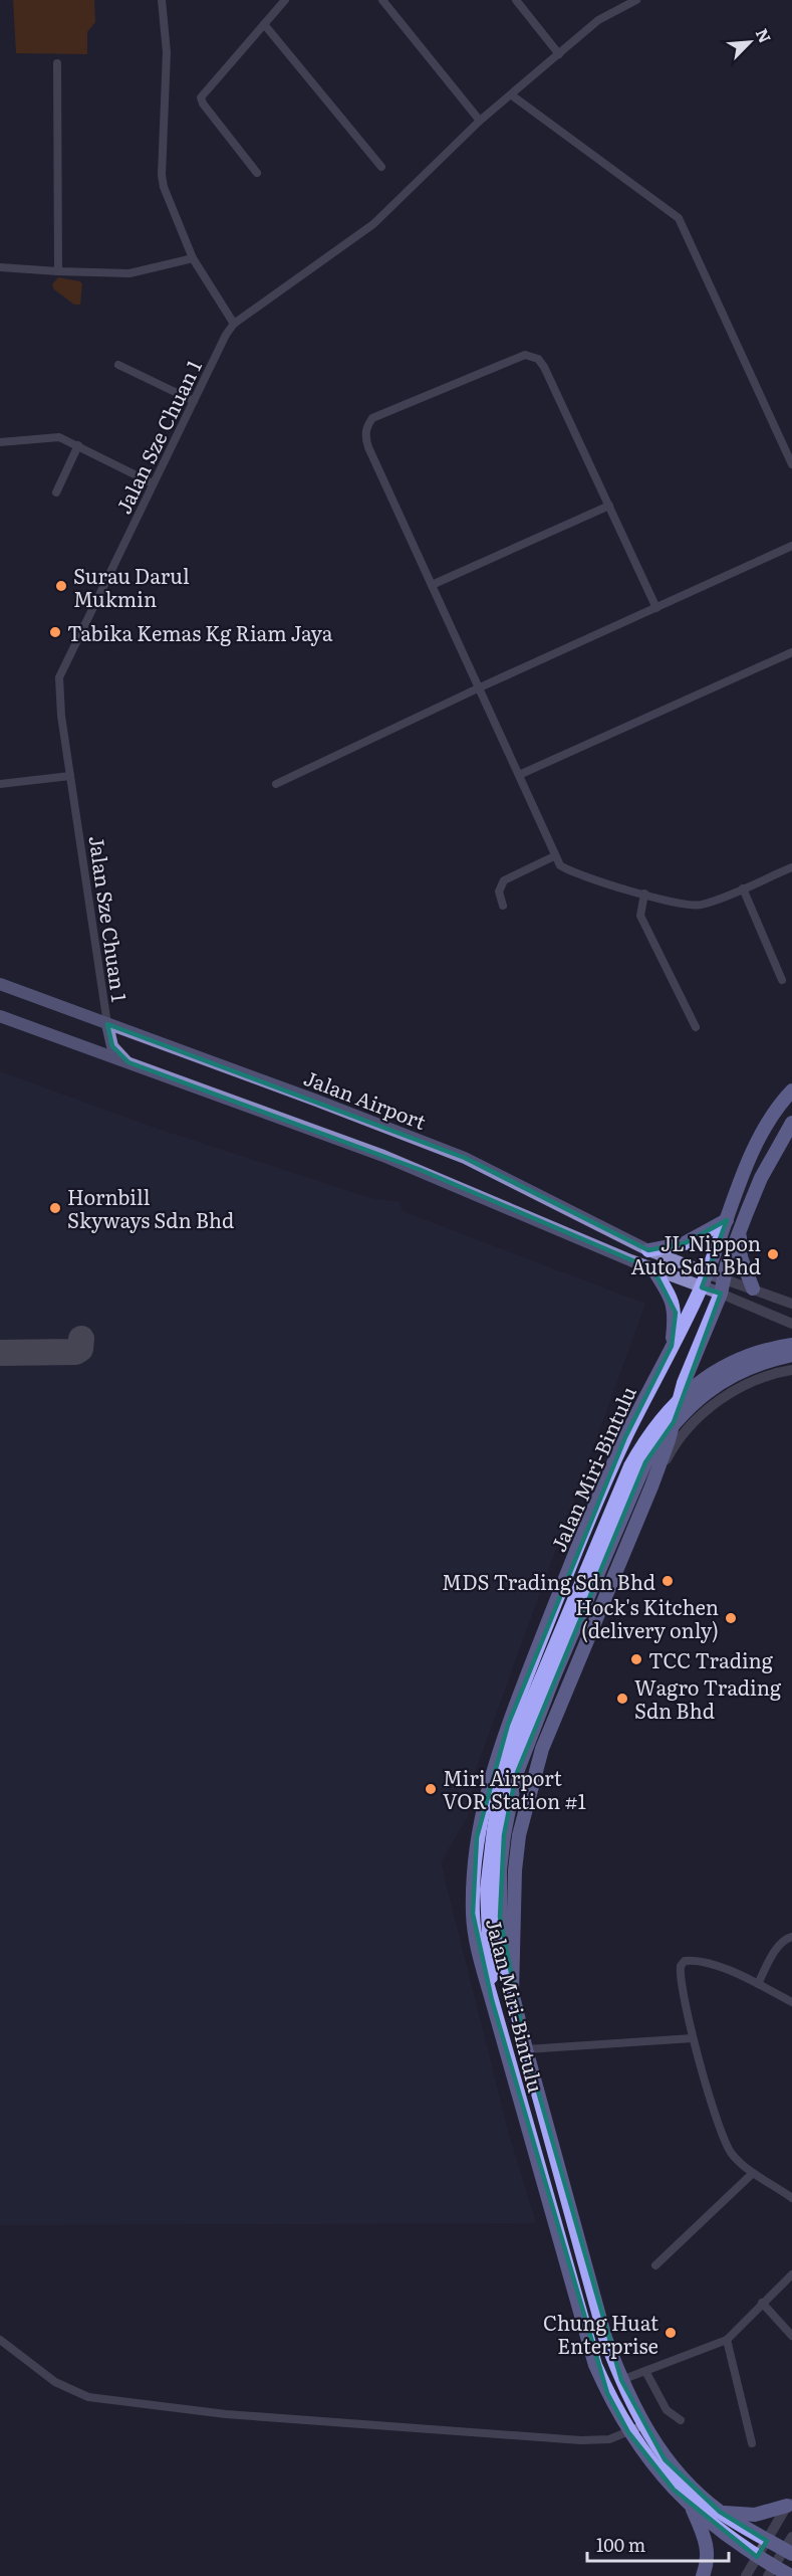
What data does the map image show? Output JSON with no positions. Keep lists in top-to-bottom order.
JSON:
{
  "streets": {
    "highway": ["Jalan Miri-Bintulu"],
    "main road": ["Jalan Airport"],
    "street": ["Jalan Sze Chuan 1"]
  },
  "crossings": [
    ["Jalan Sze Chuan 1", "Jalan Airport"],
    ["Jalan Airport", "Jalan Miri-Bintulu"]
  ],
  "places": [
    "Surau Darul Mukmin",
    "Tabika Kemas Kg Riam Jaya",
    "Hornbill Skyways Sdn Bhd",
    "JL Nippon Auto Sdn Bhd",
    "MDS Trading Sdn Bhd",
    "Hock's Kitchen (delivery only)",
    "TCC Trading",
    "Wagro Trading Sdn Bhd",
    "Miri Airport VOR Station #1",
    "Chung Huat Enterprise"
  ],
  "scale_bar": "100 m",
  "north": "top right"
}
